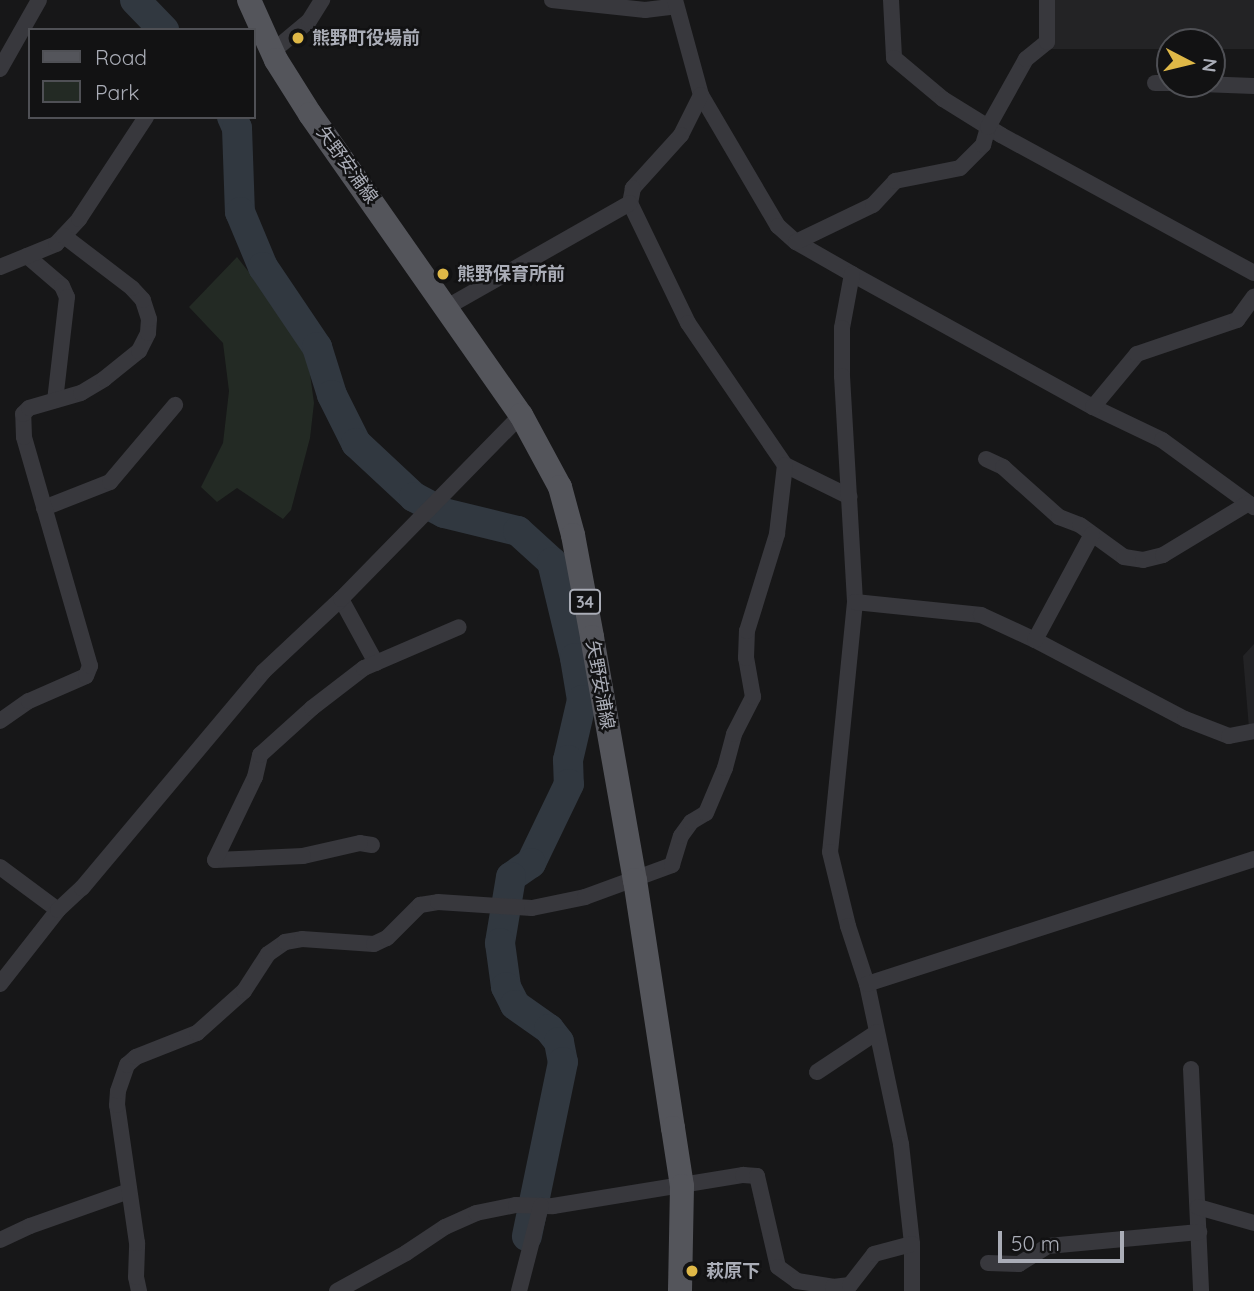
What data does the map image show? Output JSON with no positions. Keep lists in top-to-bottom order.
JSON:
{
  "streets": {
    "main road": ["矢野安浦線", "34"]
  },
  "places": ["熊野町役場前", "熊野保育所前", "萩原下"],
  "legend": ["Road", "Park"],
  "scale_bar": "50 m",
  "north": "right"
}
